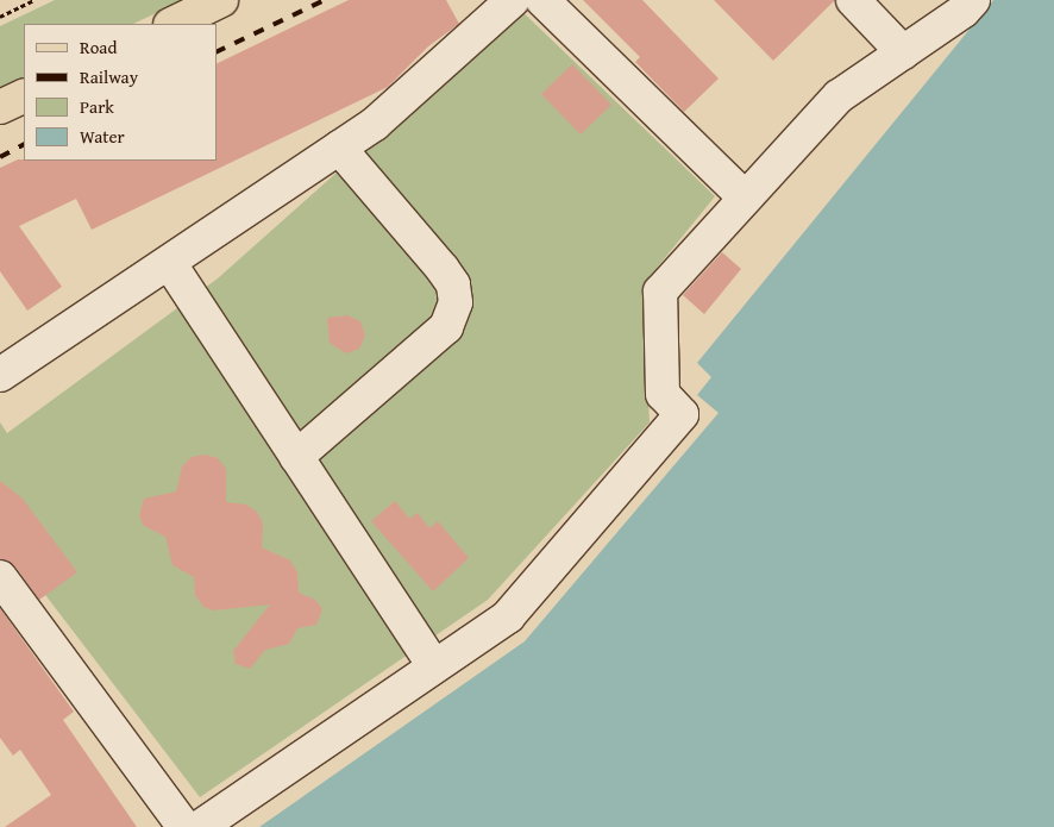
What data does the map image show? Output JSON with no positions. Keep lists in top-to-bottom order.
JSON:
{
  "legend": [
    "Road",
    "Railway",
    "Park",
    "Water"
  ]
}
